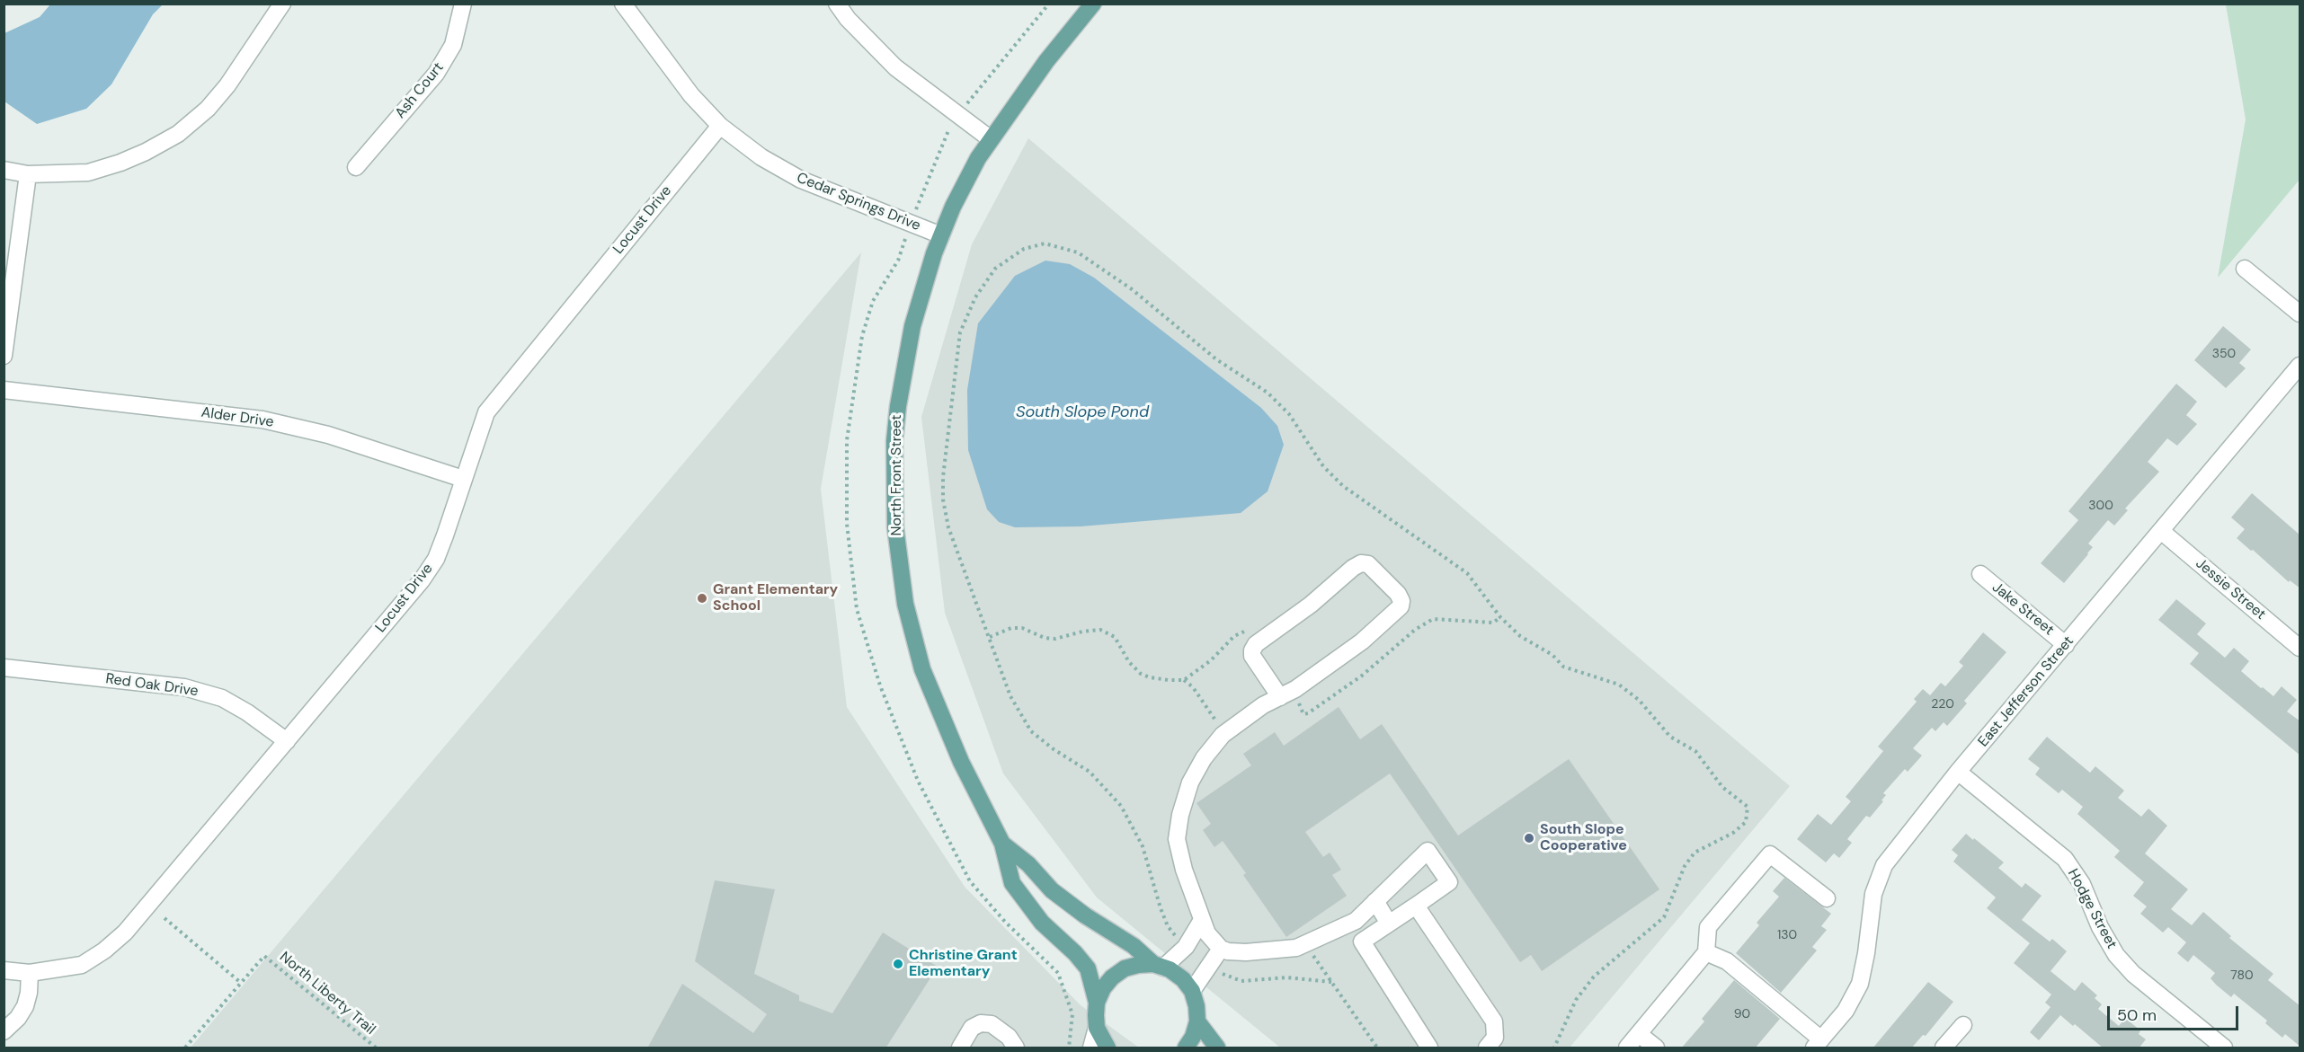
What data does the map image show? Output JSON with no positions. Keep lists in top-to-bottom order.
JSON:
{
  "streets": {
    "main road": ["North Front Street"],
    "street": [
      "Ash Court",
      "Cedar Springs Drive",
      "Locust Drive",
      "Alder Drive",
      "Jessie Street",
      "Jake Street",
      "Red Oak Drive",
      "East Jefferson Street",
      "Hodge Street"
    ],
    "path": ["North Liberty Trail"]
  },
  "crossings": [
    ["Cedar Springs Drive", "Locust Drive"],
    ["Cedar Springs Drive", "North Front Street"],
    ["Locust Drive", "Alder Drive"],
    ["Locust Drive", "Red Oak Drive"],
    ["Jessie Street", "East Jefferson Street"],
    ["Jake Street", "East Jefferson Street"],
    ["East Jefferson Street", "Hodge Street"]
  ],
  "water": ["South Slope Pond"],
  "places": ["Grant Elementary School", "South Slope Cooperative", "Christine Grant Elementary"],
  "house_numbers": [
    "350",
    "300",
    "220",
    "130",
    "780",
    "90"
  ],
  "scale_bar": "50 m"
}
